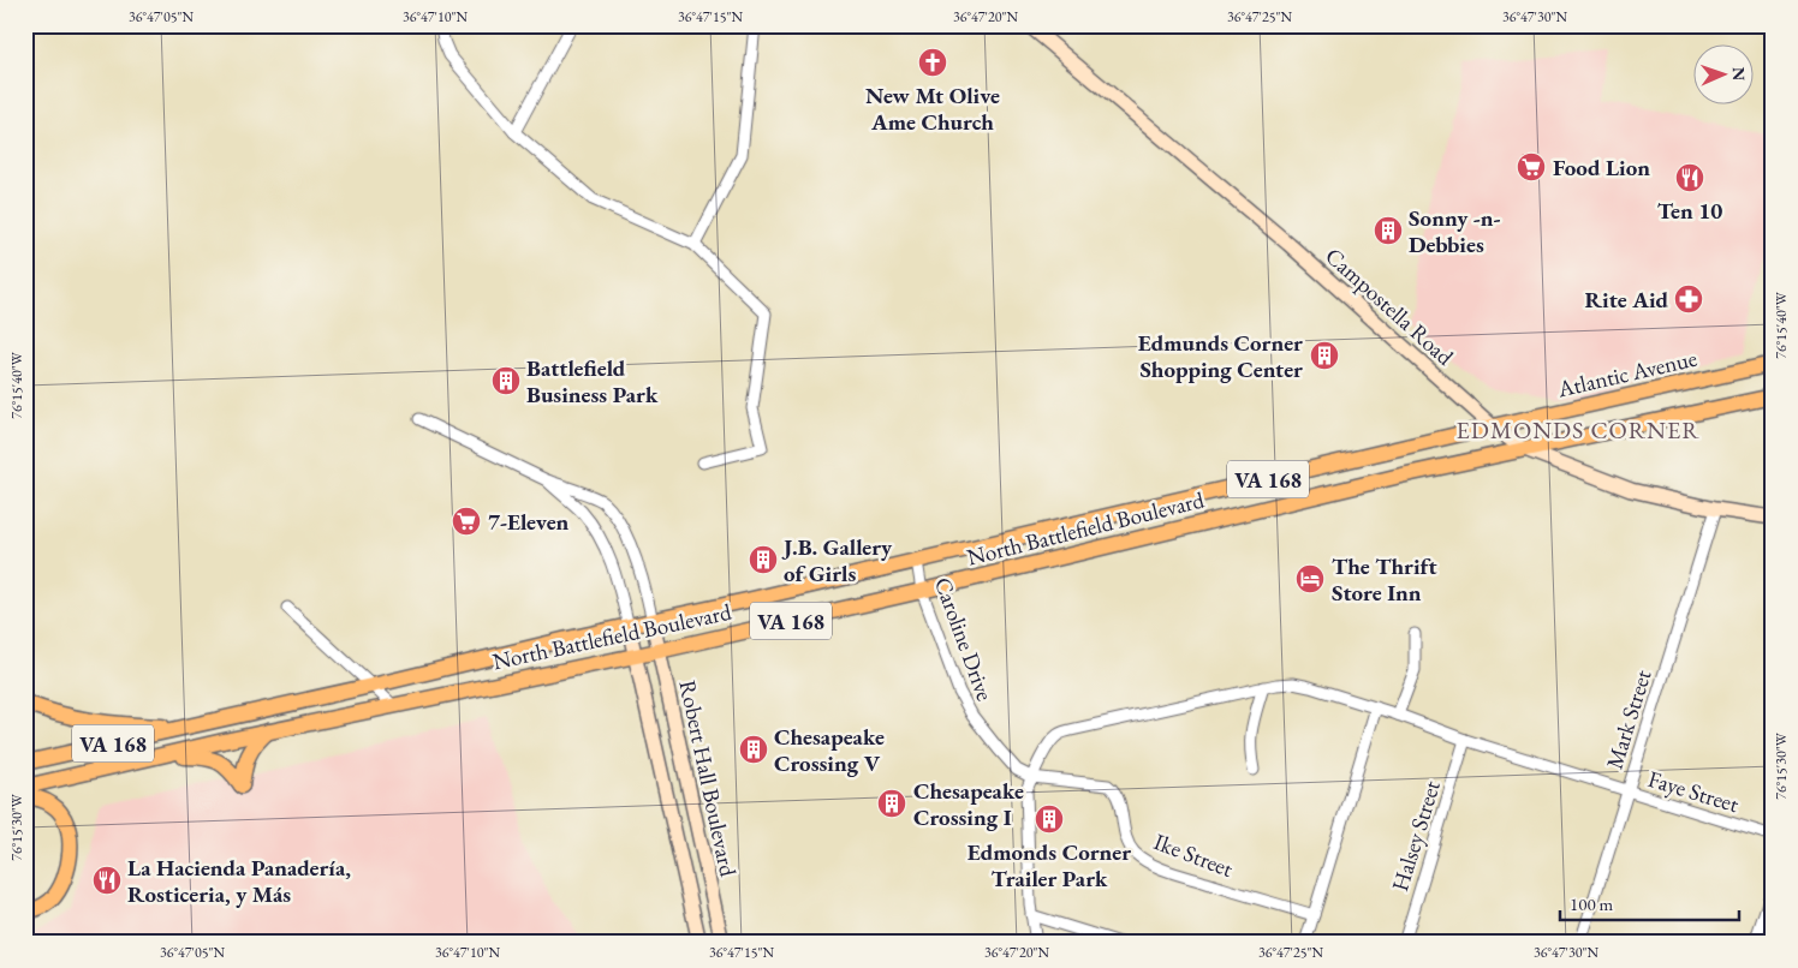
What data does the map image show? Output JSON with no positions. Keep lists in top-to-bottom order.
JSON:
{
  "streets": {
    "main road": [
      "Campostella Road",
      "Atlantic Avenue",
      "VA 168",
      "North Battlefield Boulevard",
      "Robert Hall Boulevard"
    ],
    "street": [
      "Caroline Drive",
      "Mark Street",
      "Faye Street",
      "Halsey Street",
      "Ike Street"
    ]
  },
  "crossings": [
    ["Campostella Road", "Atlantic Avenue"],
    ["Campostella Road", "VA 168"],
    ["Campostella Road", "North Battlefield Boulevard"],
    ["Campostella Road", "Mark Street"],
    ["Atlantic Avenue", "North Battlefield Boulevard"],
    ["VA 168", "North Battlefield Boulevard"],
    ["North Battlefield Boulevard", "Caroline Drive"],
    ["North Battlefield Boulevard", "Robert Hall Boulevard"],
    ["Caroline Drive", "Ike Street"],
    ["Mark Street", "Faye Street"],
    ["Faye Street", "Halsey Street"]
  ],
  "districts": ["EDMONDS CORNER"],
  "places": {
    "church": ["New Mt Olive Ame Church"],
    "supermarket": ["Food Lion", "7-Eleven"],
    "restaurant": ["Ten 10", "La Hacienda Panadería, Rosticeria, y Más"],
    "building": [
      "Sonny -n- Debbies",
      "Edmunds Corner Shopping Center",
      "Battlefield Business Park",
      "J.B. Gallery of Girls",
      "Chesapeake Crossing V",
      "Chesapeake Crossing I",
      "Edmonds Corner Trailer Park"
    ],
    "pharmacy": ["Rite Aid"],
    "hotel": ["The Thrift Store Inn"]
  },
  "scale_bar": "100 m",
  "north": "right",
  "coordinates": [
    "36°47'05\"N",
    "36°47'10\"N",
    "36°47'15\"N",
    "36°47'20\"N",
    "36°47'25\"N",
    "36°47'30\"N",
    "76°15'40\"W",
    "76°15'30\"W"
  ]
}
